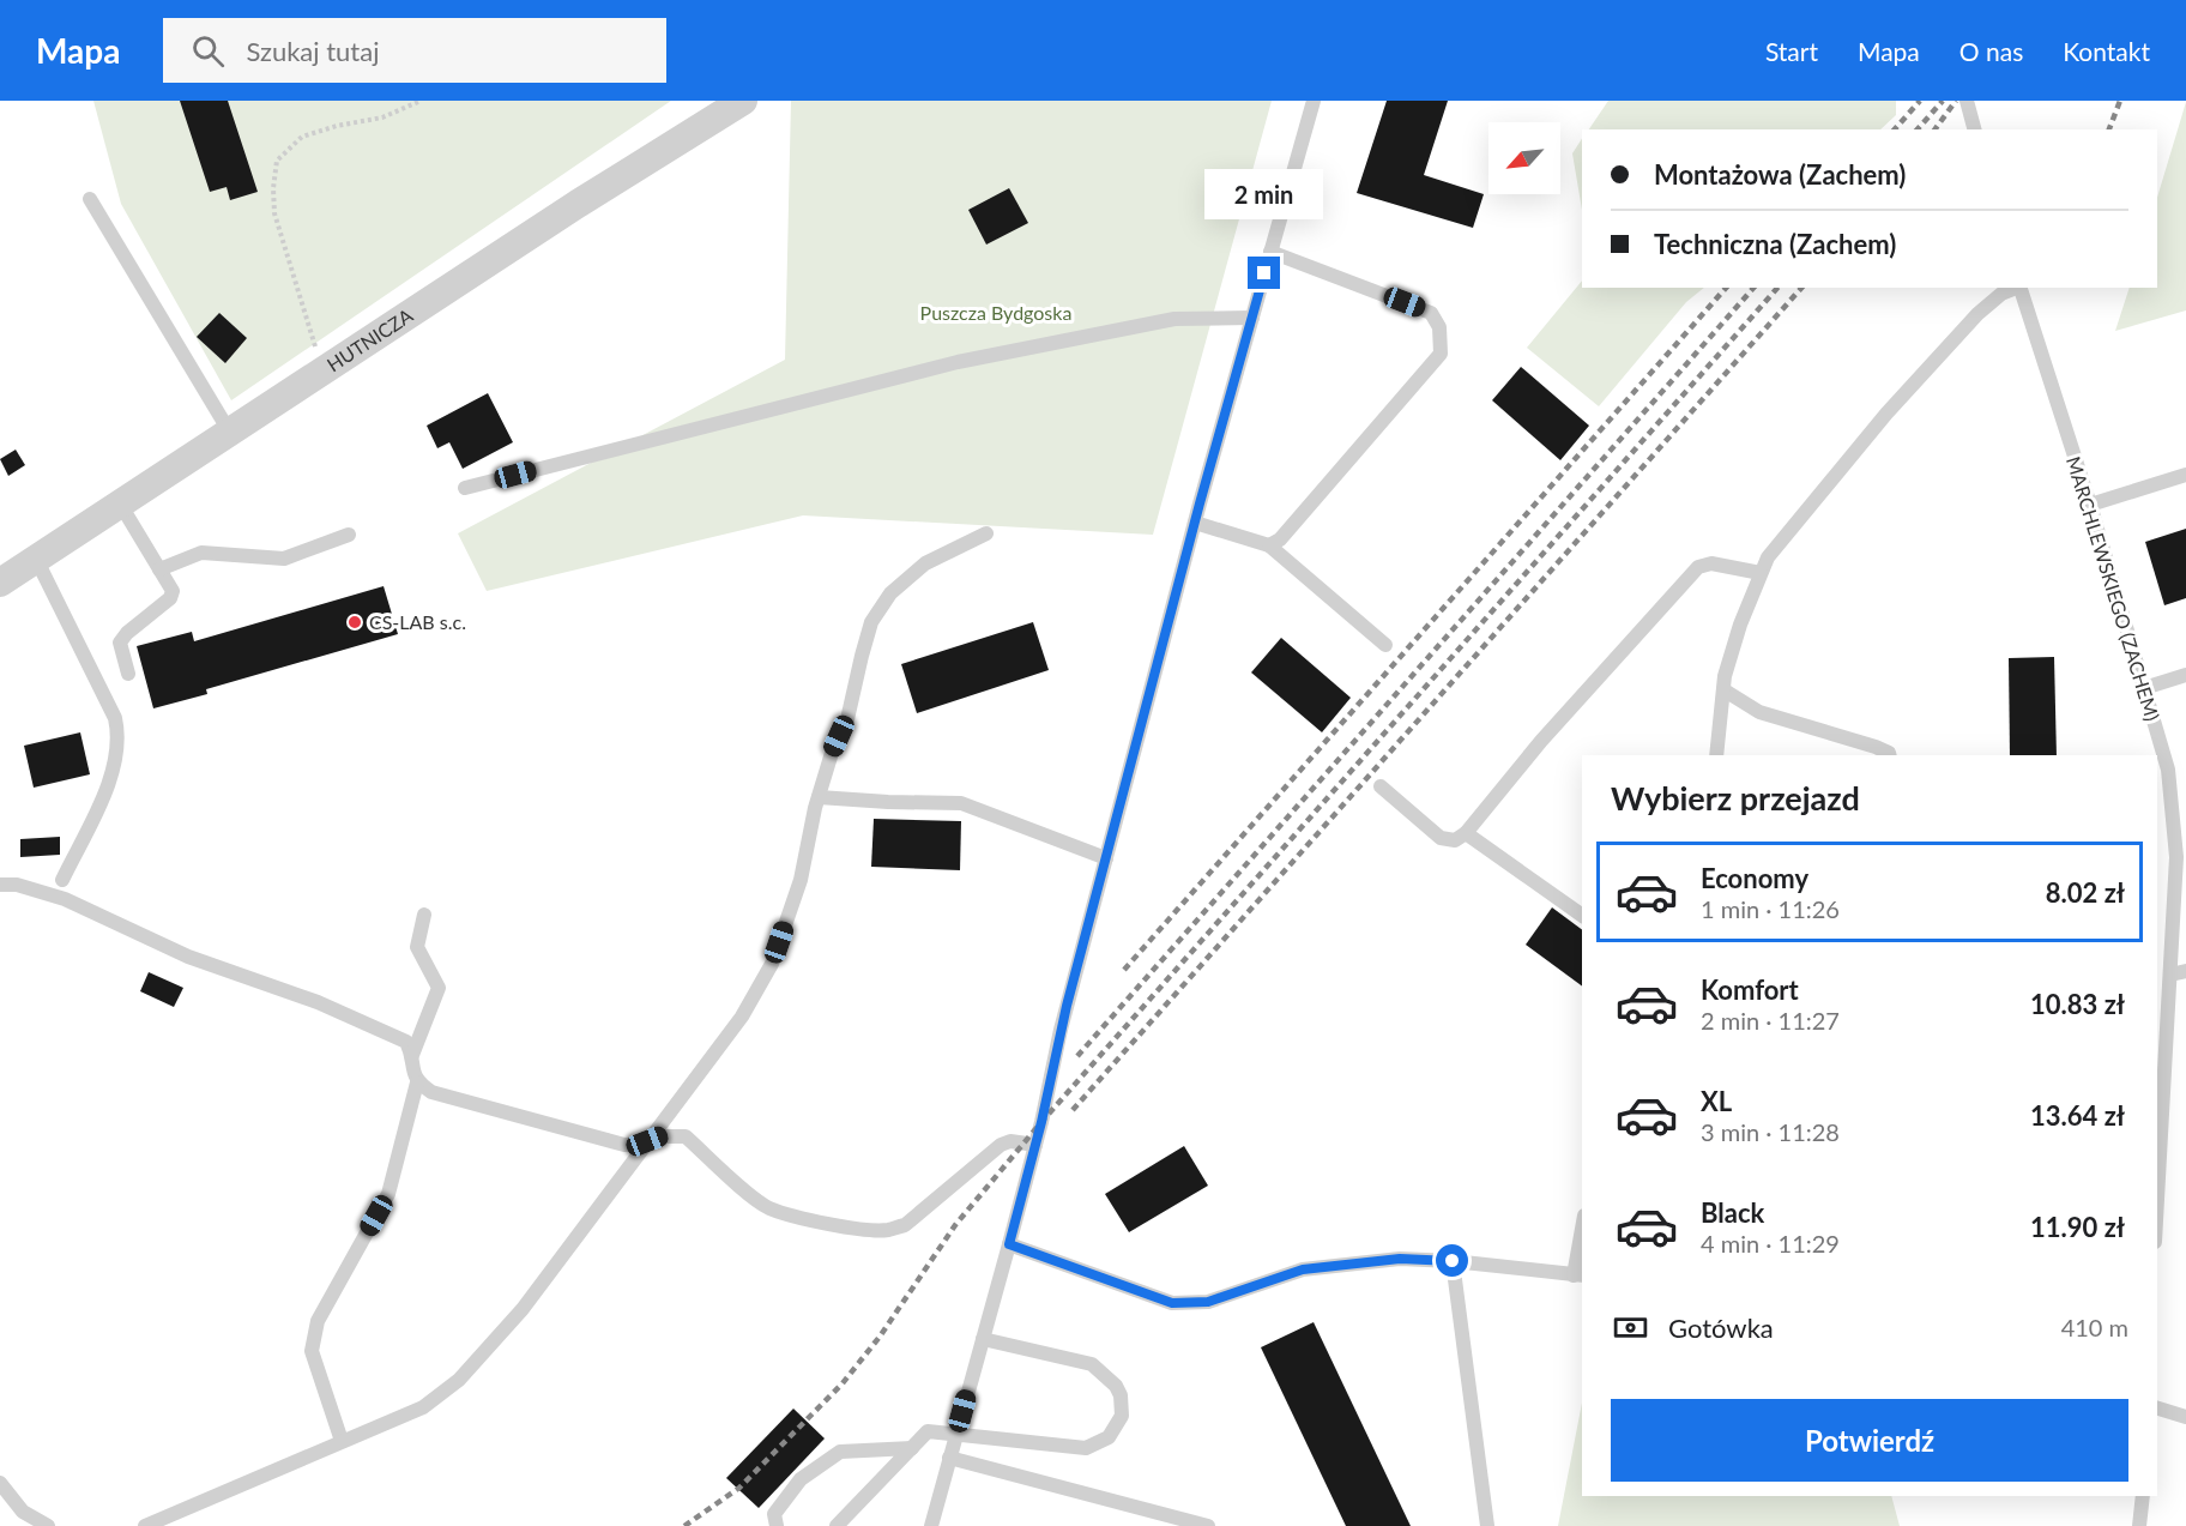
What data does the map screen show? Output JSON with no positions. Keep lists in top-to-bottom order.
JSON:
{
  "streets": {
    "street": ["HUTNICZA"],
    "lane": ["MARCHLEWSKIEGO (ZACHEM)"]
  },
  "parks": ["Puszcza Bydgoska"],
  "places": ["CS-LAB s.c."],
  "north": "bottom left",
  "page": {
    "header": "Mapa",
    "search": "Szukaj tutaj",
    "nav": [
      "Start",
      "Mapa",
      "O nas",
      "Kontakt"
    ],
    "banner": ["Montażowa (Zachem)", "Techniczna (Zachem)"],
    "bubble": "2 min",
    "heading": "Wybierz przejazd",
    "list": [
      {
        "name": "Economy",
        "note": "1 min · 11:26",
        "value": "8.02 zł"
      },
      {
        "name": "Komfort",
        "note": "2 min · 11:27",
        "value": "10.83 zł"
      },
      {
        "name": "XL",
        "note": "3 min · 11:28",
        "value": "13.64 zł"
      },
      {
        "name": "Black",
        "note": "4 min · 11:29",
        "value": "11.90 zł"
      }
    ],
    "pay": ["Gotówka", "410 m"],
    "buttons": "Potwierdź"
  }
}
